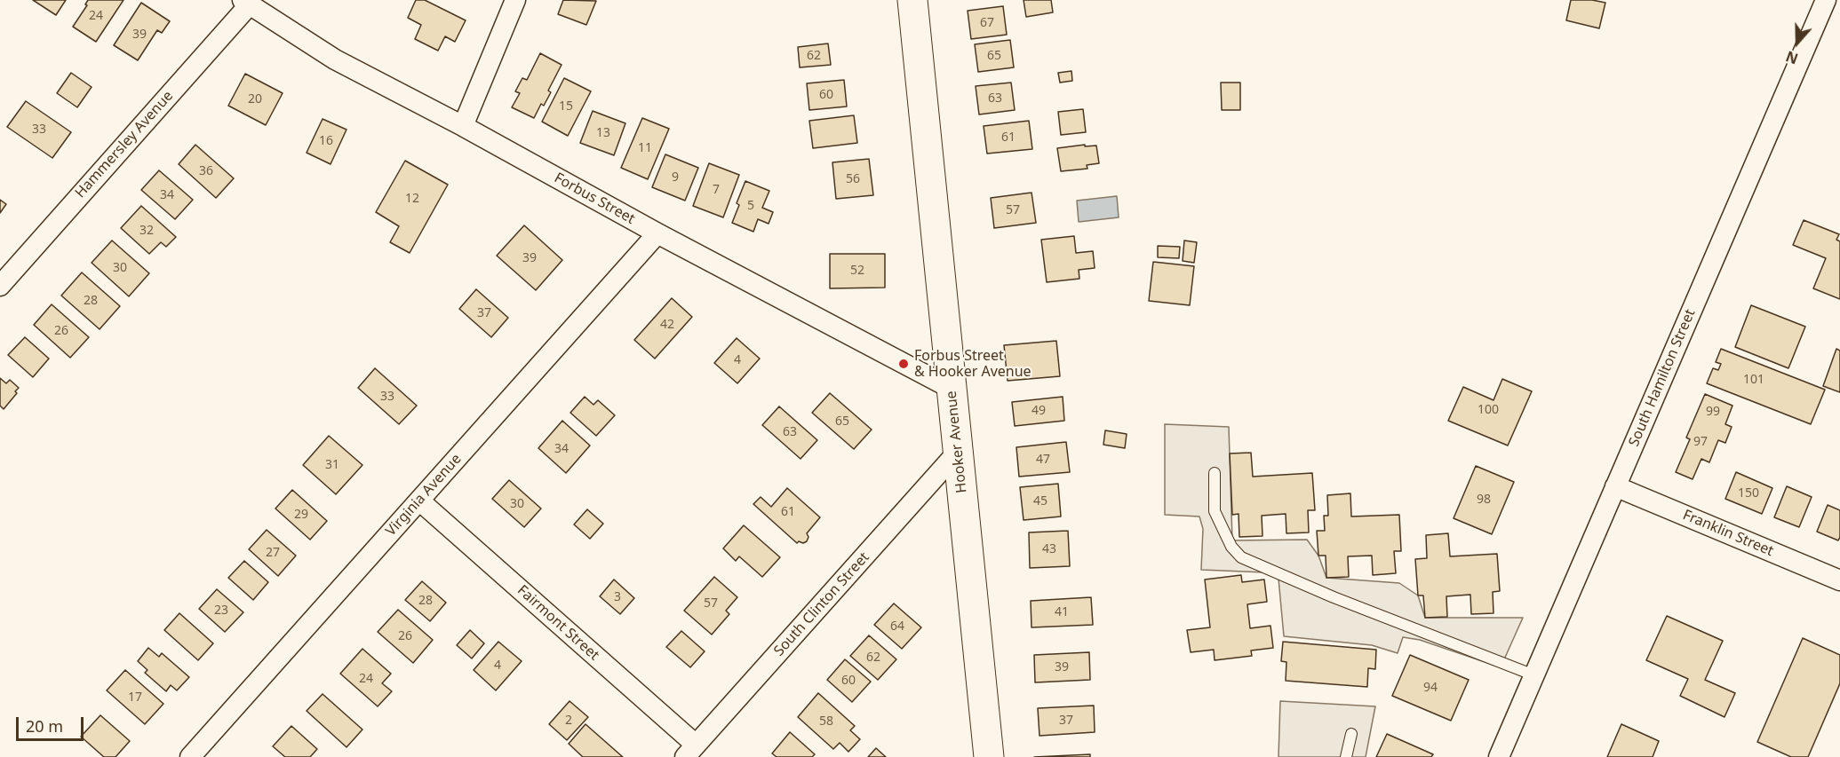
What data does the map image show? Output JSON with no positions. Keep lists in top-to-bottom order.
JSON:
{
  "streets": {
    "street": [
      "Hammersley Avenue",
      "Forbus Street",
      "South Hamilton Street",
      "Hooker Avenue",
      "Virginia Avenue",
      "Franklin Street",
      "South Clinton Street",
      "Fairmont Street"
    ]
  },
  "crossings": [
    ["Hammersley Avenue", "Forbus Street"],
    ["Forbus Street", "Hooker Avenue"],
    ["Forbus Street", "Virginia Avenue"],
    ["South Hamilton Street", "Franklin Street"],
    ["Hooker Avenue", "South Clinton Street"],
    ["Virginia Avenue", "Fairmont Street"],
    ["South Clinton Street", "Fairmont Street"]
  ],
  "places": ["Forbus Street & Hooker Avenue"],
  "house_numbers": [
    "24",
    "67",
    "39",
    "62",
    "65",
    "60",
    "63",
    "20",
    "15",
    "33",
    "13",
    "61",
    "16",
    "11",
    "36",
    "9",
    "56",
    "7",
    "34",
    "12",
    "5",
    "57",
    "32",
    "39",
    "30",
    "52",
    "28",
    "37",
    "42",
    "26",
    "4",
    "101",
    "33",
    "100",
    "49",
    "99",
    "65",
    "63",
    "97",
    "34",
    "47",
    "31",
    "150",
    "98",
    "45",
    "30",
    "61",
    "29",
    "43",
    "27",
    "3",
    "28",
    "57",
    "23",
    "41",
    "64",
    "26",
    "62",
    "4",
    "39",
    "24",
    "60",
    "94",
    "17",
    "2",
    "37",
    "58"
  ],
  "scale_bar": "20 m",
  "north": "bottom"
}
